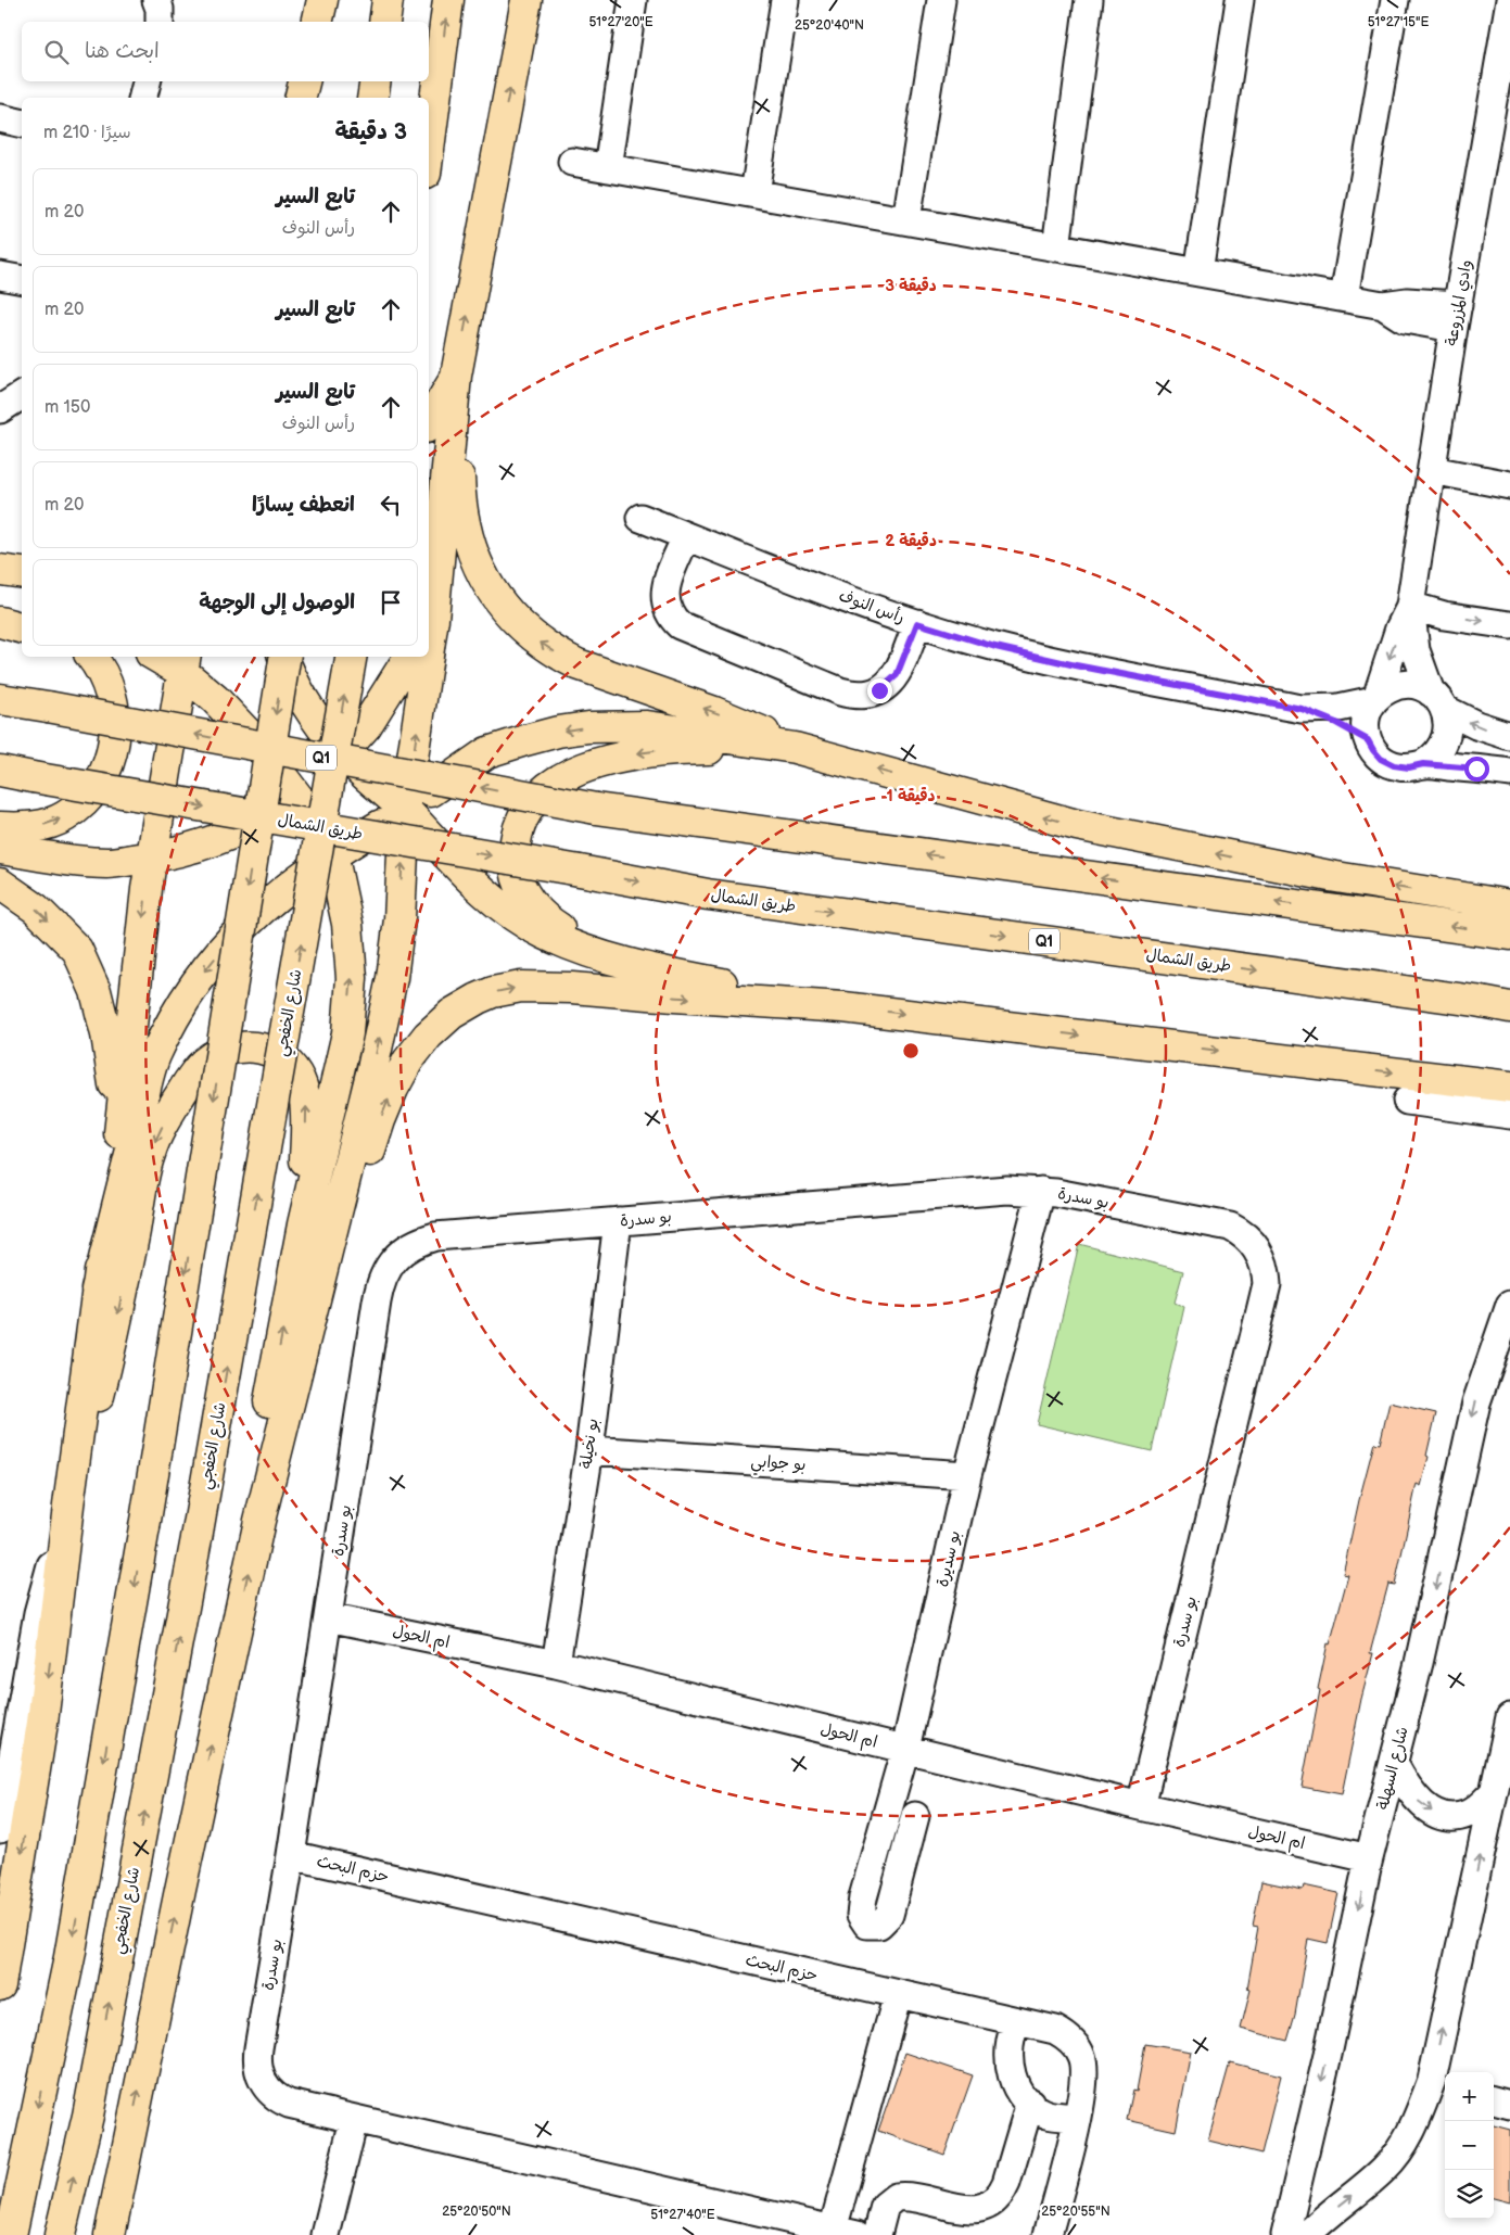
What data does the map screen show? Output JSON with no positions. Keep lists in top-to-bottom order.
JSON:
{
  "streets": {
    "highway": ["Q1", "طريق الشمال", "شارع الخفجي"],
    "street": [
      "وادي المزروعة",
      "رأس النوف",
      "بو سدرة",
      "بو نخيلة",
      "بو جوابي",
      "بو سديرة",
      "ام الحول",
      "شارع السهلة",
      "حزم البحث"
    ]
  },
  "crossings": [
    ["وادي المزروعة", "رأس النوف"],
    ["بو سدرة", "بو نخيلة"],
    ["بو سدرة", "بو سديرة"],
    ["بو سدرة", "ام الحول"],
    ["بو سدرة", "حزم البحث"],
    ["بو نخيلة", "بو جوابي"],
    ["بو نخيلة", "ام الحول"],
    ["بو جوابي", "بو سديرة"],
    ["بو سديرة", "ام الحول"],
    ["ام الحول", "شارع السهلة"]
  ],
  "page": {
    "search": "ابحث هنا",
    "heading": ["3 دقيقة", "سيرًا · 210 m"],
    "list": [
      ["تابع السير", "رأس النوف", "20 m"],
      ["تابع السير", "20 m"],
      ["تابع السير", "رأس النوف", "150 m"],
      ["انعطف يسارًا", "20 m"],
      "الوصول إلى الوجهة"
    ],
    "map_buttons": ["+", "−"]
  },
  "coordinates": [
    "51°27'15\"E",
    "51°27'20\"E",
    "25°20'40\"N",
    "25°20'50\"N",
    "25°20'55\"N",
    "51°27'40\"E"
  ],
  "rings": ["3 دقيقة", "2 دقيقة", "1 دقيقة"]
}
